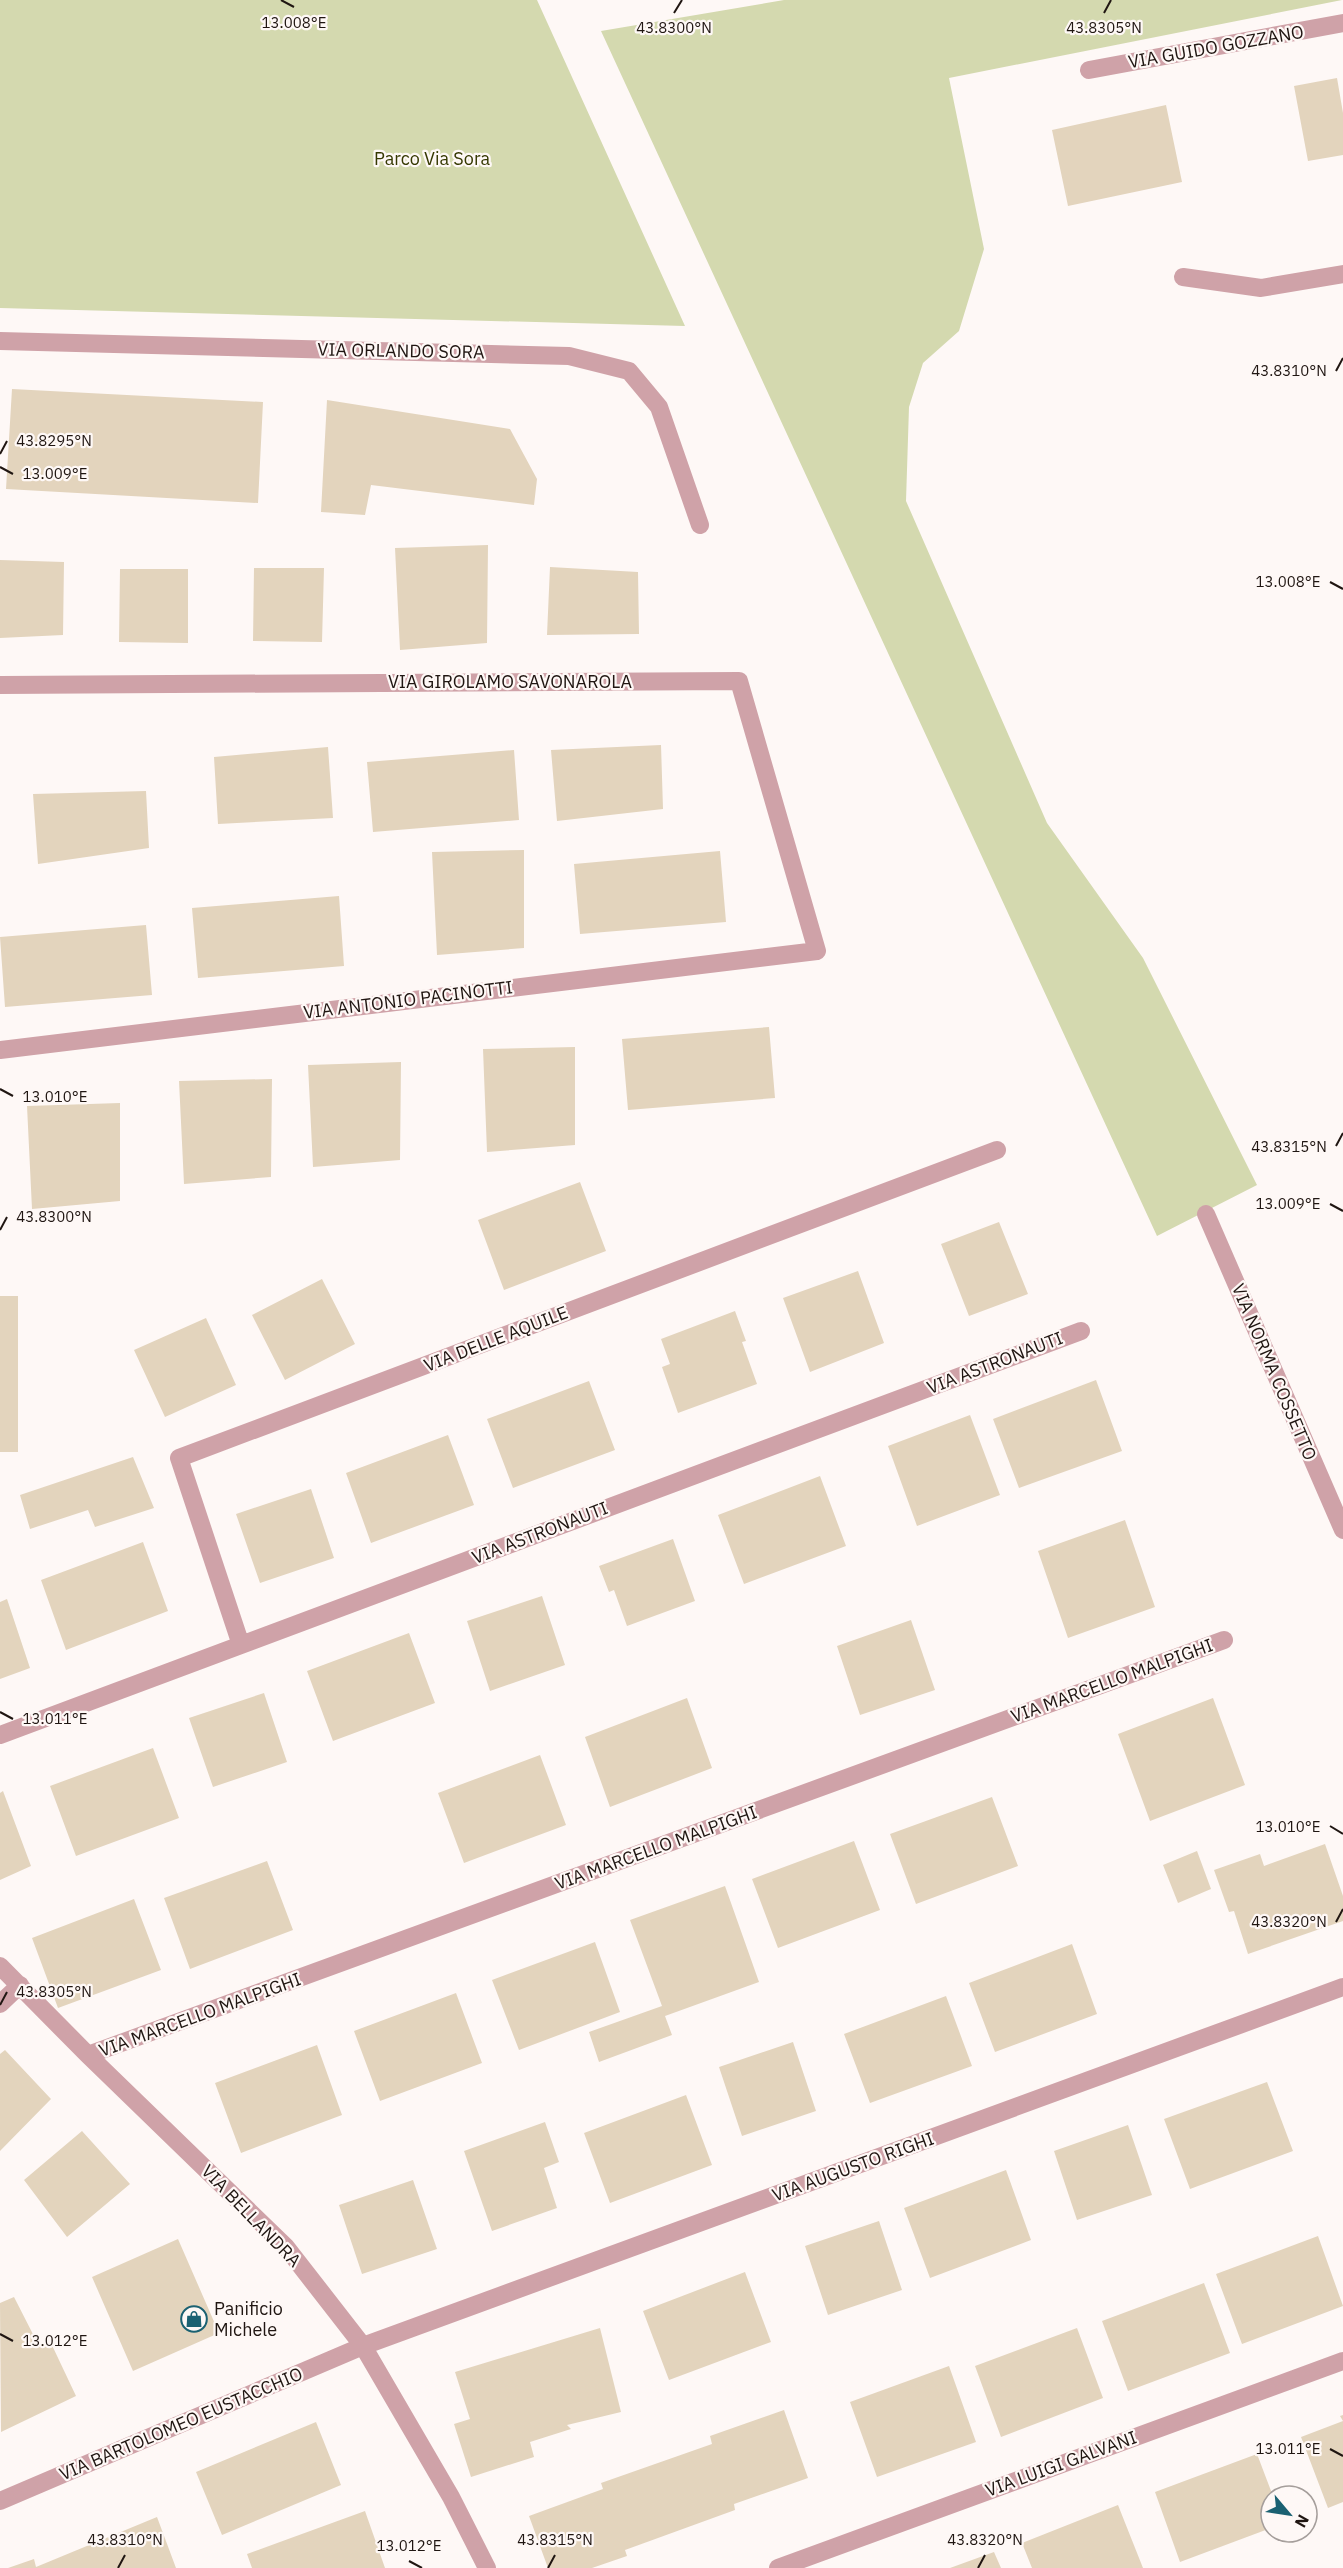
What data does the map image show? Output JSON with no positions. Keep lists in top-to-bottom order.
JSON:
{
  "streets": {
    "street": [
      "VIA GUIDO GOZZANO",
      "VIA ORLANDO SORA",
      "VIA GIROLAMO SAVONAROLA",
      "VIA ANTONIO PACINOTTI",
      "VIA DELLE AQUILE",
      "VIA ASTRONAUTI",
      "VIA NORMA COSSETTO",
      "VIA MARCELLO MALPIGHI",
      "VIA AUGUSTO RIGHI",
      "VIA BELLANDRA",
      "VIA BARTOLOMEO EUSTACCHIO",
      "VIA LUIGI GALVANI"
    ]
  },
  "crossings": [
    ["VIA GIROLAMO SAVONAROLA", "VIA ANTONIO PACINOTTI"],
    ["VIA DELLE AQUILE", "VIA ASTRONAUTI"],
    ["VIA MARCELLO MALPIGHI", "VIA BELLANDRA"],
    ["VIA AUGUSTO RIGHI", "VIA BELLANDRA"],
    ["VIA AUGUSTO RIGHI", "VIA BARTOLOMEO EUSTACCHIO"],
    ["VIA BELLANDRA", "VIA BARTOLOMEO EUSTACCHIO"]
  ],
  "parks": ["Parco Via Sora"],
  "places": {
    "shop": ["Panificio Michele"]
  },
  "north": "bottom right",
  "coordinates": [
    "13.008°E",
    "43.8300°N",
    "43.8305°N",
    "43.8310°N",
    "43.8295°N",
    "13.009°E",
    "13.010°E",
    "43.8315°N",
    "13.011°E",
    "43.8320°N",
    "13.012°E"
  ]
}
